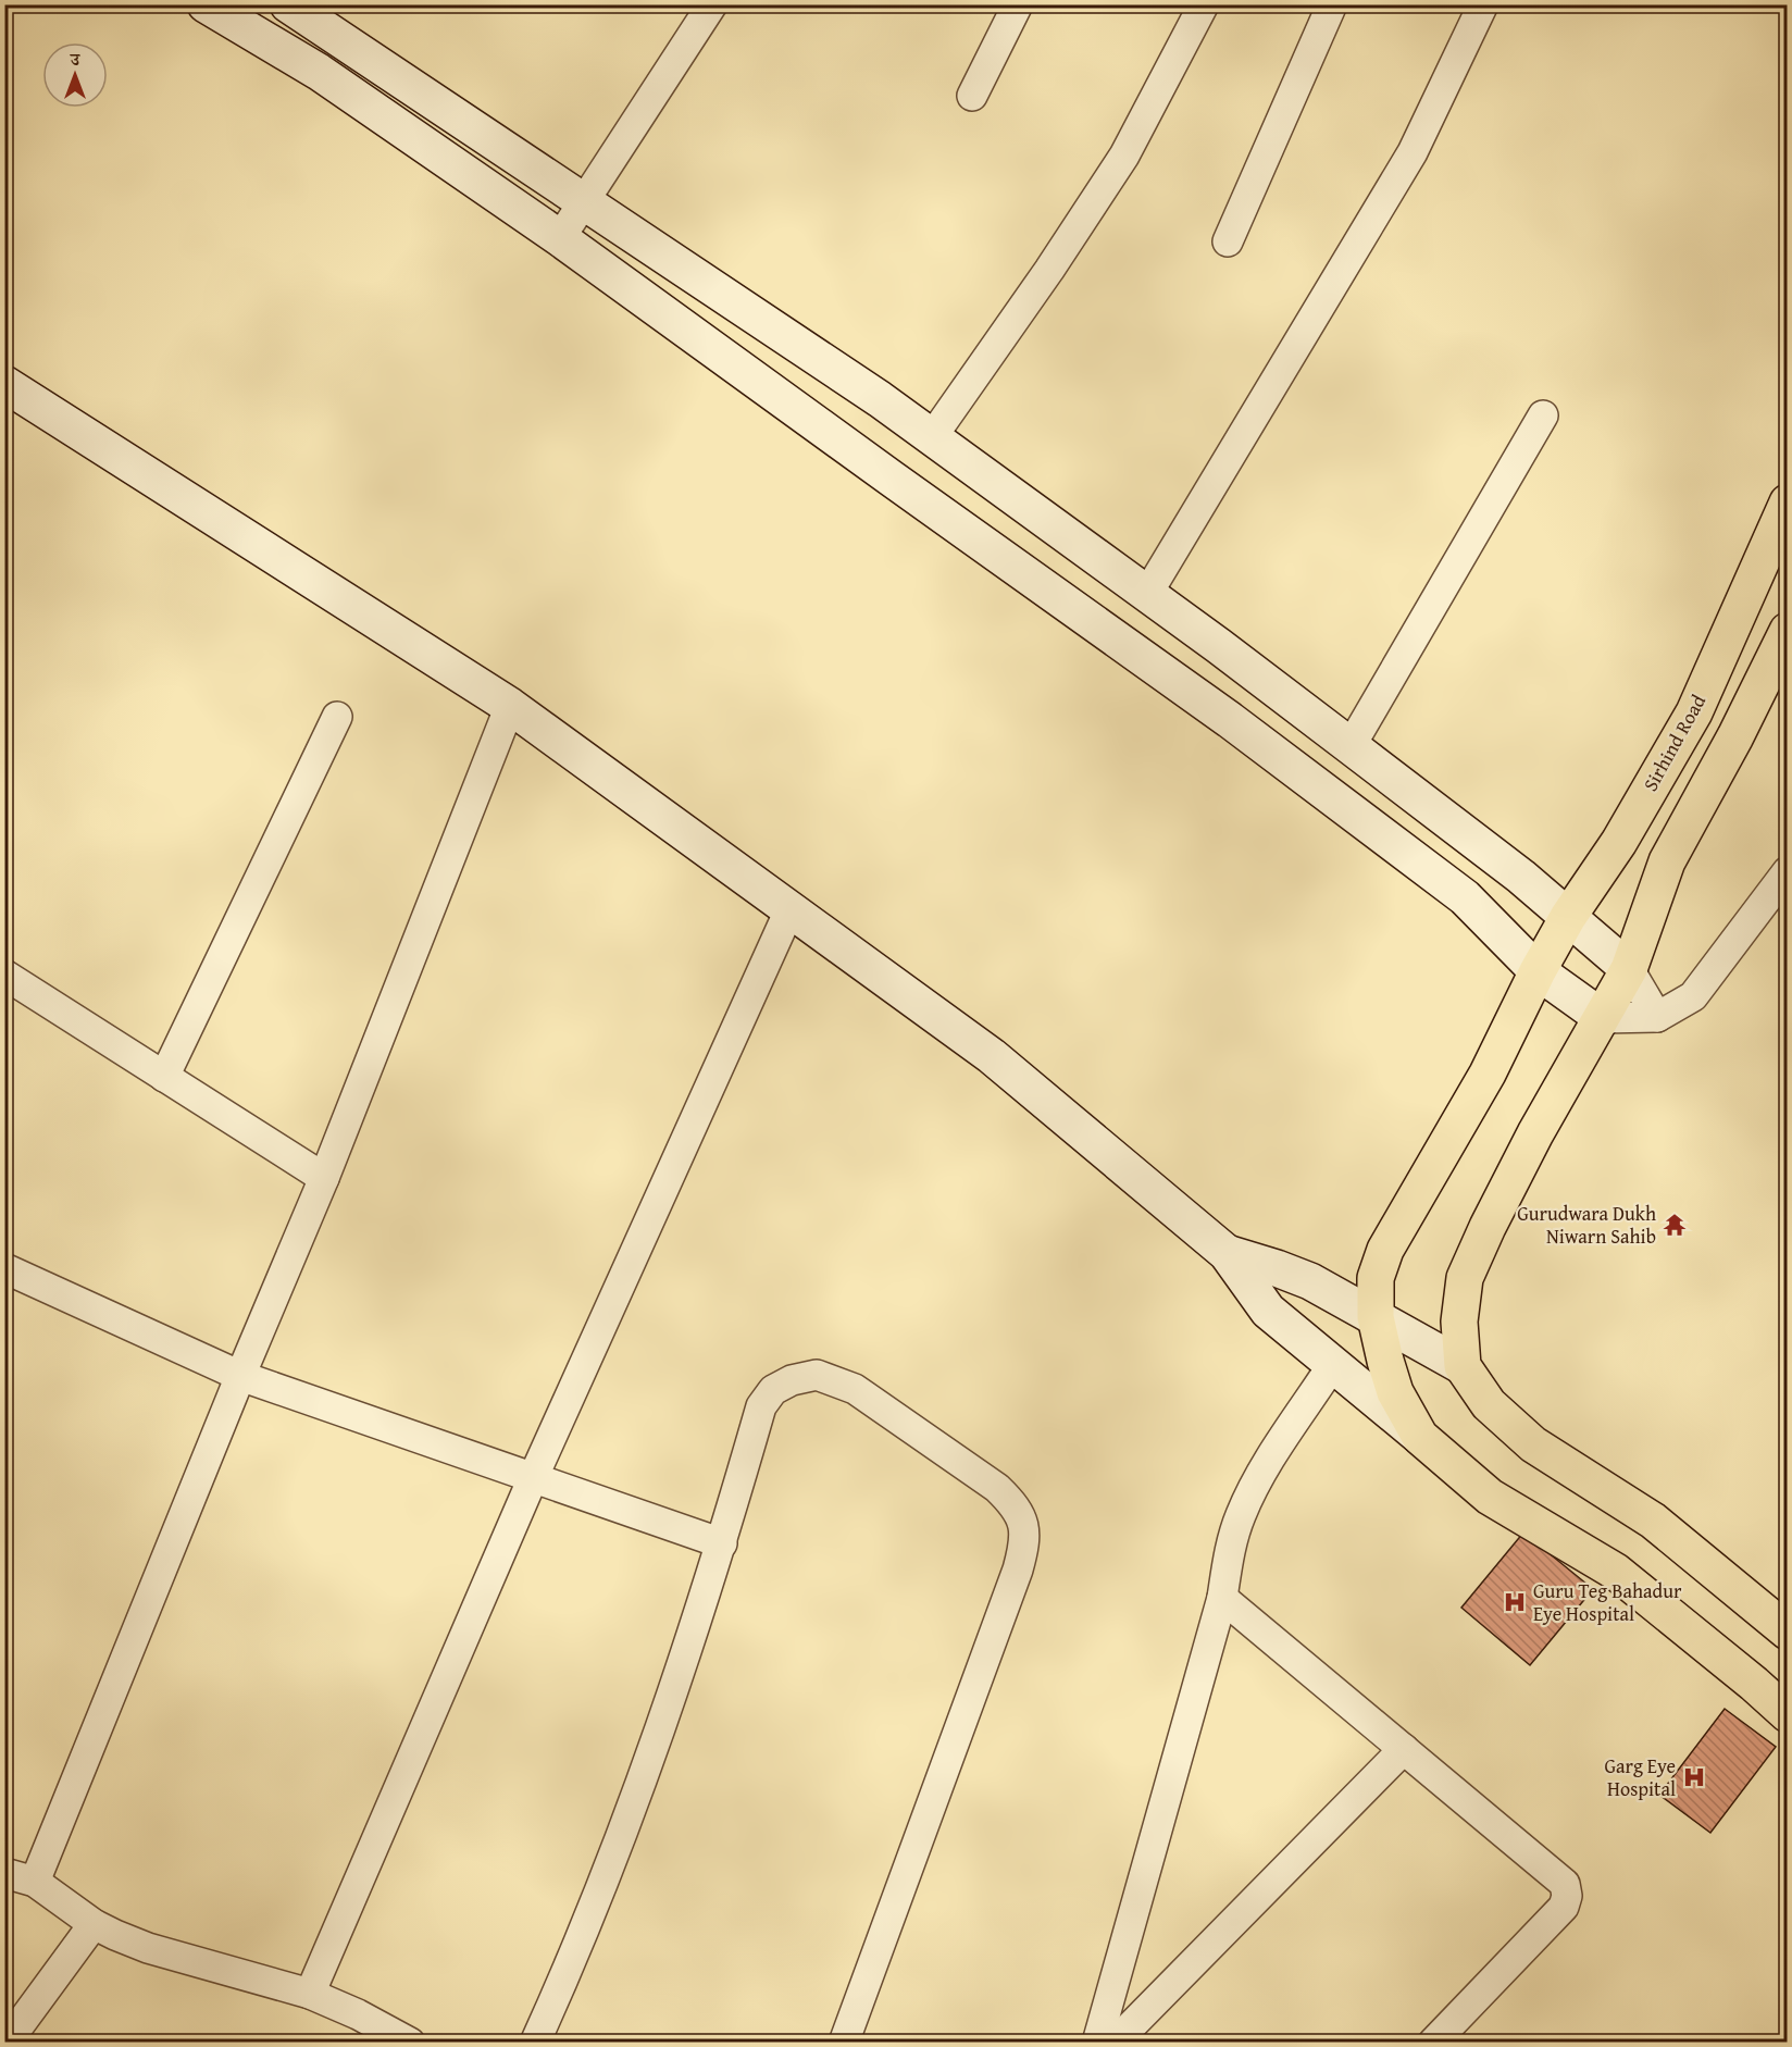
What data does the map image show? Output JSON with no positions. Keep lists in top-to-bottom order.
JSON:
{
  "streets": {
    "main road": ["Sirhind Road"]
  },
  "places": {
    "temple": ["Gurudwara Dukh Niwarn Sahib"],
    "hospital": ["Guru Teg Bahadur Eye Hospital", "Garg Eye Hospital"]
  },
  "north": "top"
}
